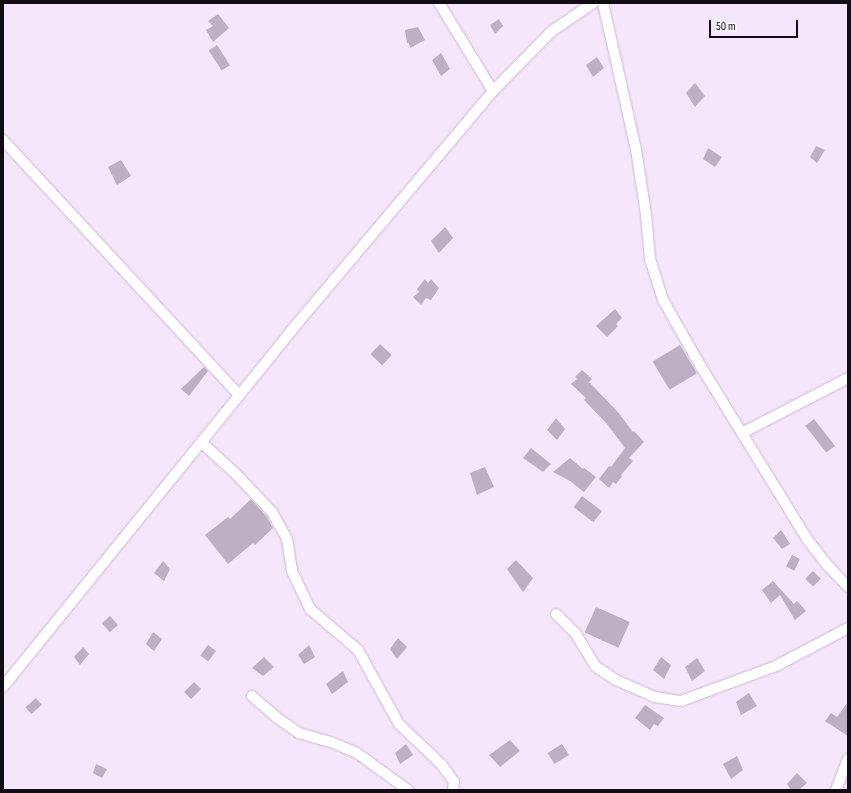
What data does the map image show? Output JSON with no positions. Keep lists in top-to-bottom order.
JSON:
{
  "scale_bar": "50 m"
}
